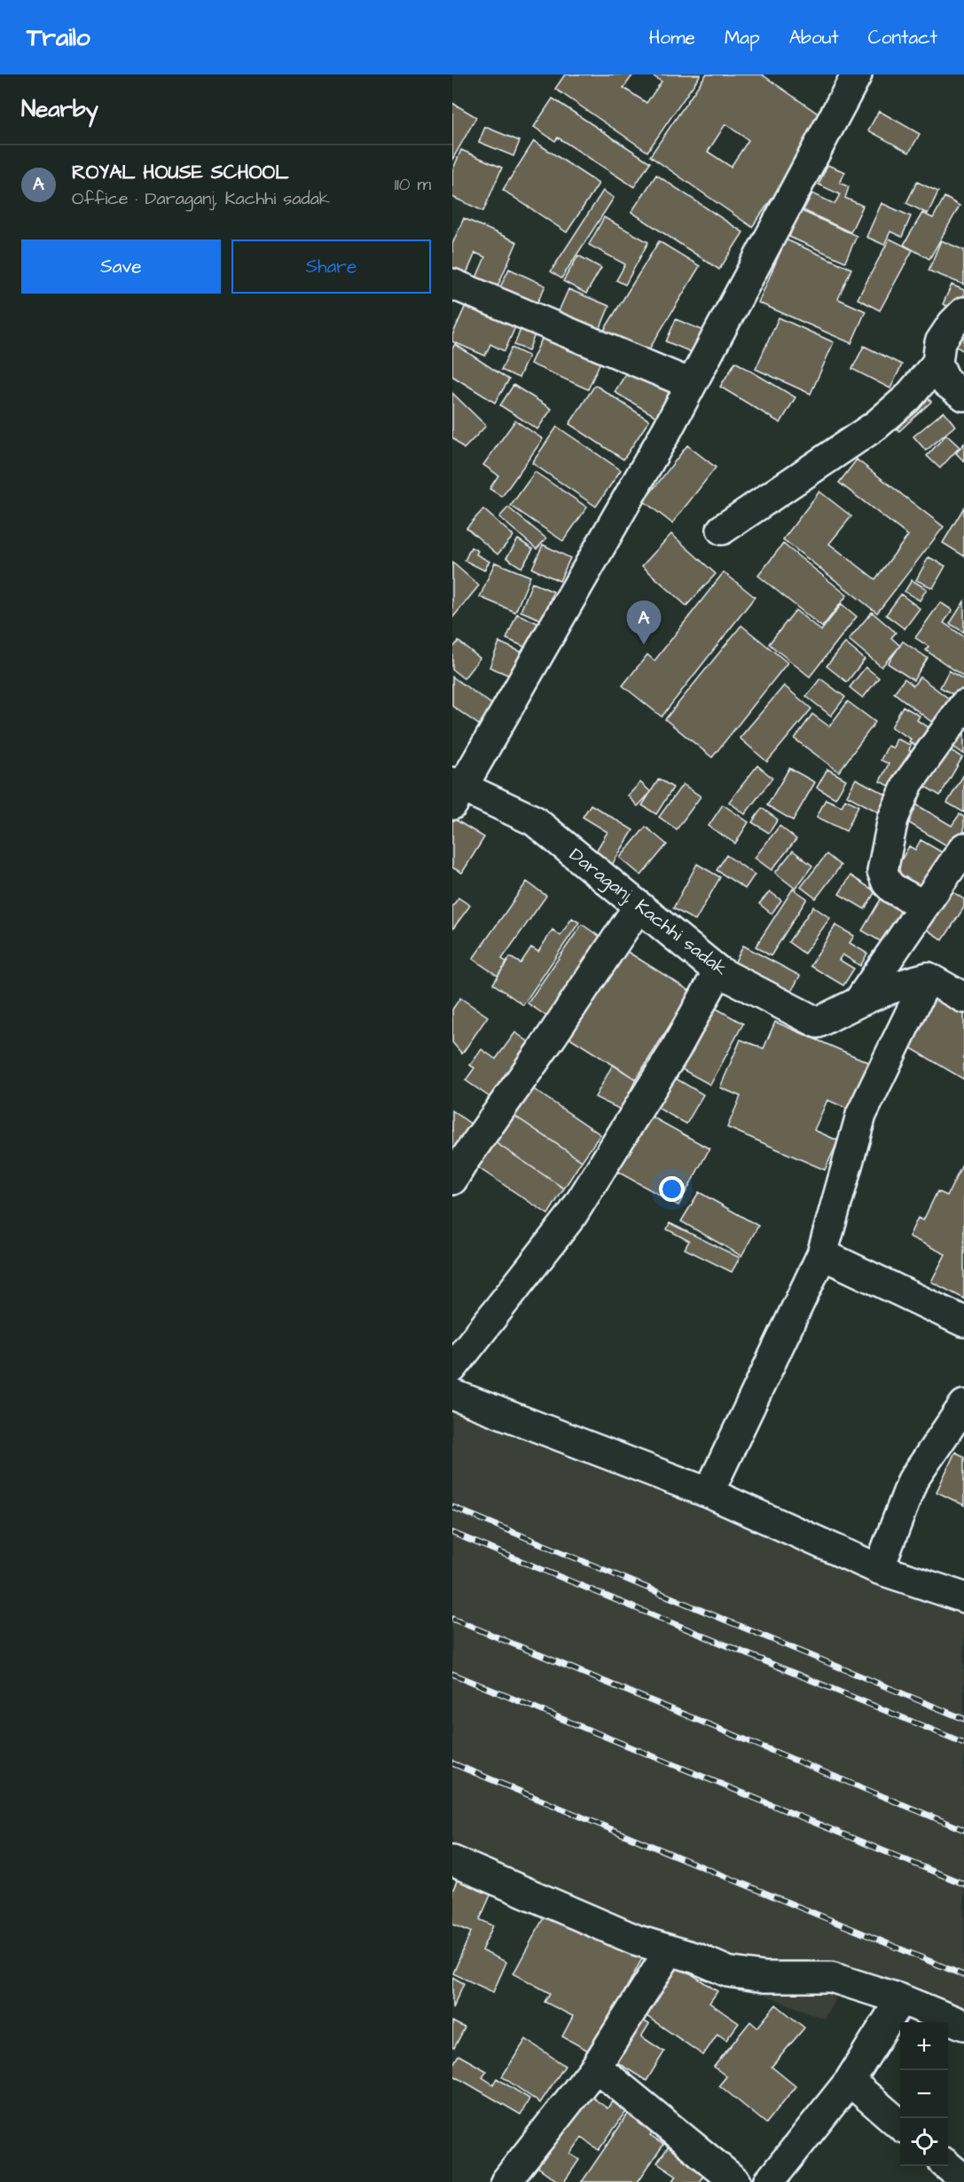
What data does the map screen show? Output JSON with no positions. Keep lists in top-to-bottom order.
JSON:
{
  "streets": {
    "street": ["Daraganj, Kachhi sadak"]
  },
  "page": {
    "header": "Trailo",
    "nav": [
      "Home",
      "Map",
      "About",
      "Contact"
    ],
    "heading": "Nearby",
    "list": [
      {
        "mark": "A",
        "name": "ROYAL HOUSE SCHOOL",
        "note": "Office · Daraganj, Kachhi sadak",
        "value": "110 m"
      }
    ],
    "buttons": ["Save", "Share"],
    "pins": "A",
    "map_buttons": ["+", "−"]
  }
}
